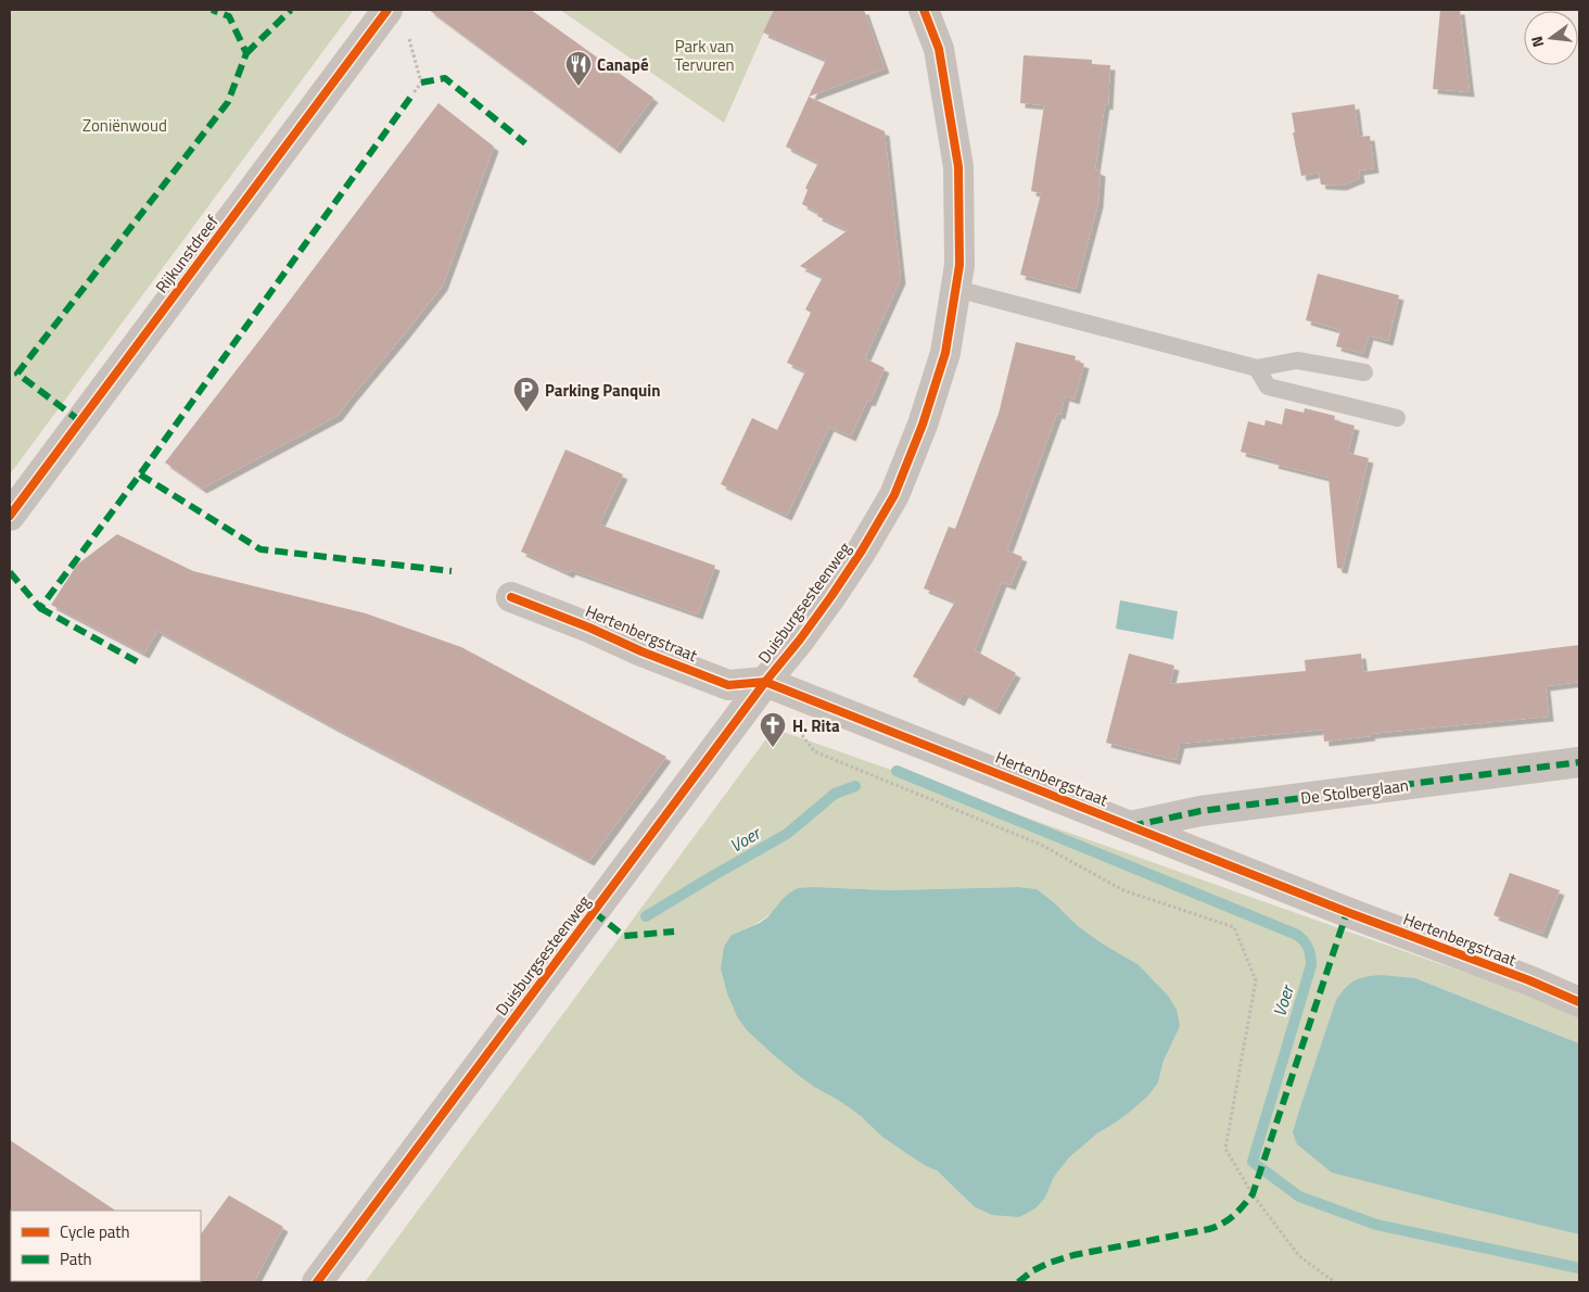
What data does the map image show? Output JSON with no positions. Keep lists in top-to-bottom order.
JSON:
{
  "streets": {
    "street": [
      "Rijkunstdreef",
      "Duisburgsesteenweg",
      "Hertenbergstraat",
      "De Stolberglaan"
    ]
  },
  "crossings": [
    ["Duisburgsesteenweg", "Hertenbergstraat"],
    ["Hertenbergstraat", "De Stolberglaan"]
  ],
  "water": ["Voer"],
  "parks": ["Park van Tervuren", "Zoniënwoud"],
  "places": {
    "restaurant": ["Canapé"],
    "parking": ["Parking Panquin"],
    "church": ["H. Rita"]
  },
  "legend": ["Cycle path", "Path"],
  "north": "left"
}
